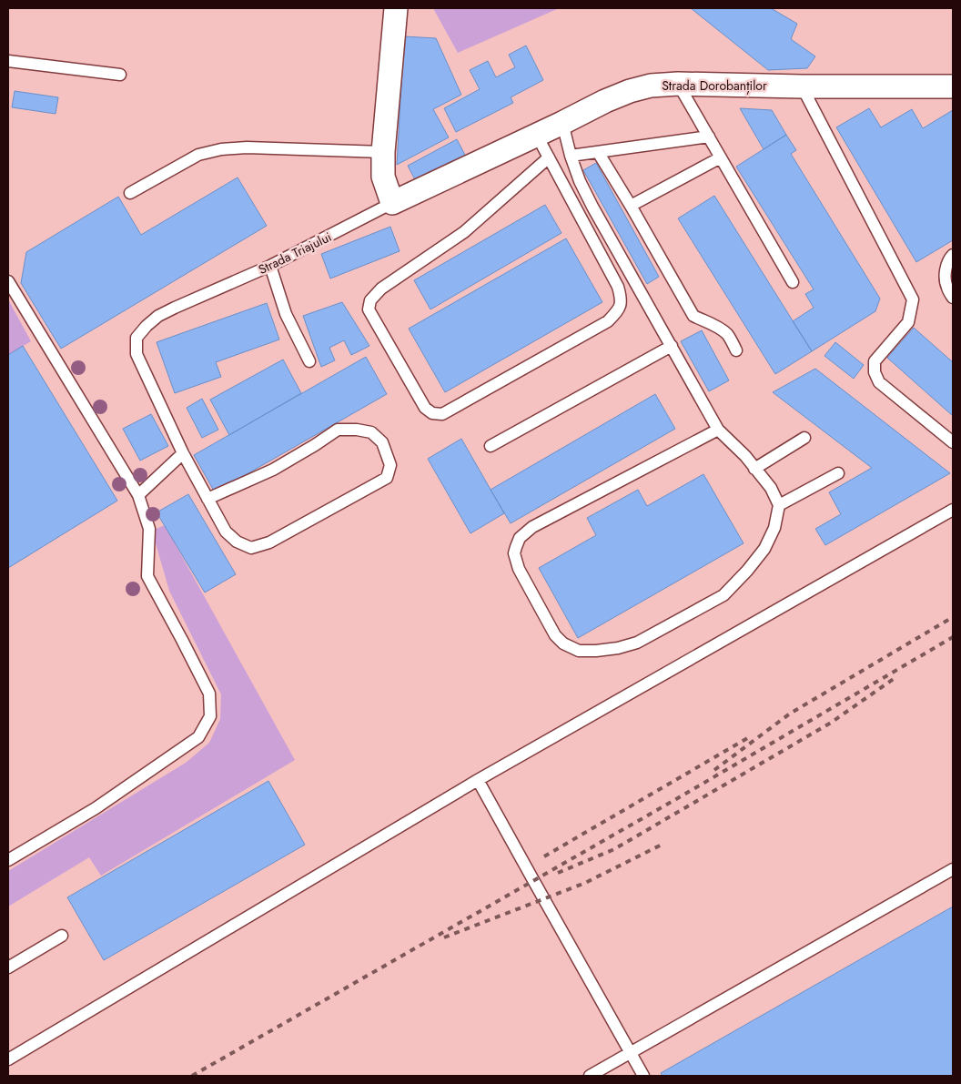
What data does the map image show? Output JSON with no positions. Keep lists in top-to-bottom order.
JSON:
{
  "streets": {
    "street": ["Strada Dorobanților"],
    "lane": ["Strada Triajului"]
  },
  "crossings": [
    ["Strada Dorobanților", "Strada Triajului"]
  ]
}
